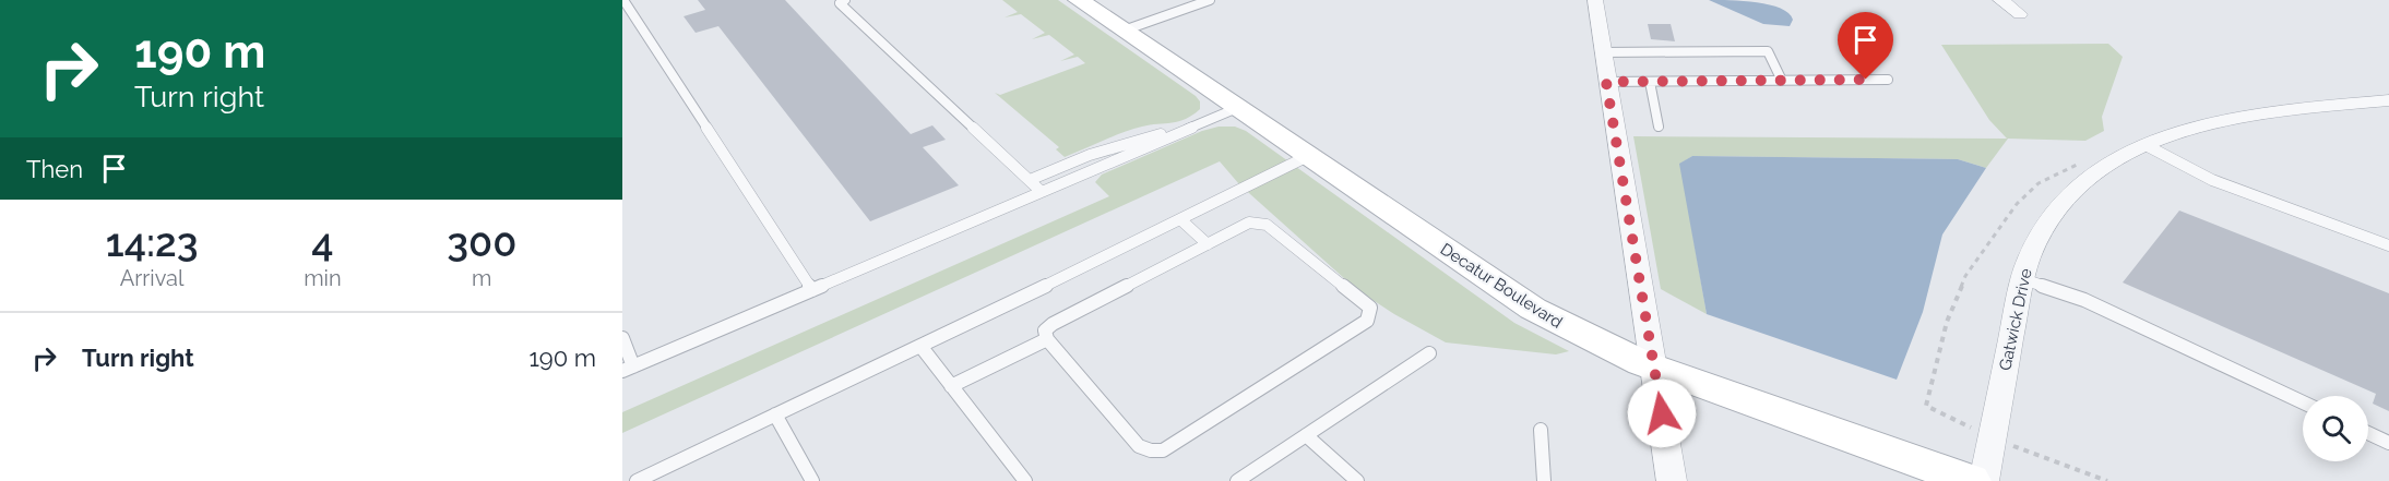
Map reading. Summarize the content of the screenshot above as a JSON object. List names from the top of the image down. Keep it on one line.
{"streets":{"street":["Decatur Boulevard","Gatwick Drive"]},"page":{"turn":["190 m","Turn right"],"then":"Then","eta":["14:23","Arrival","4","min","300","m"],"list":[{"name":"Turn right","value":"190 m"}]}}
